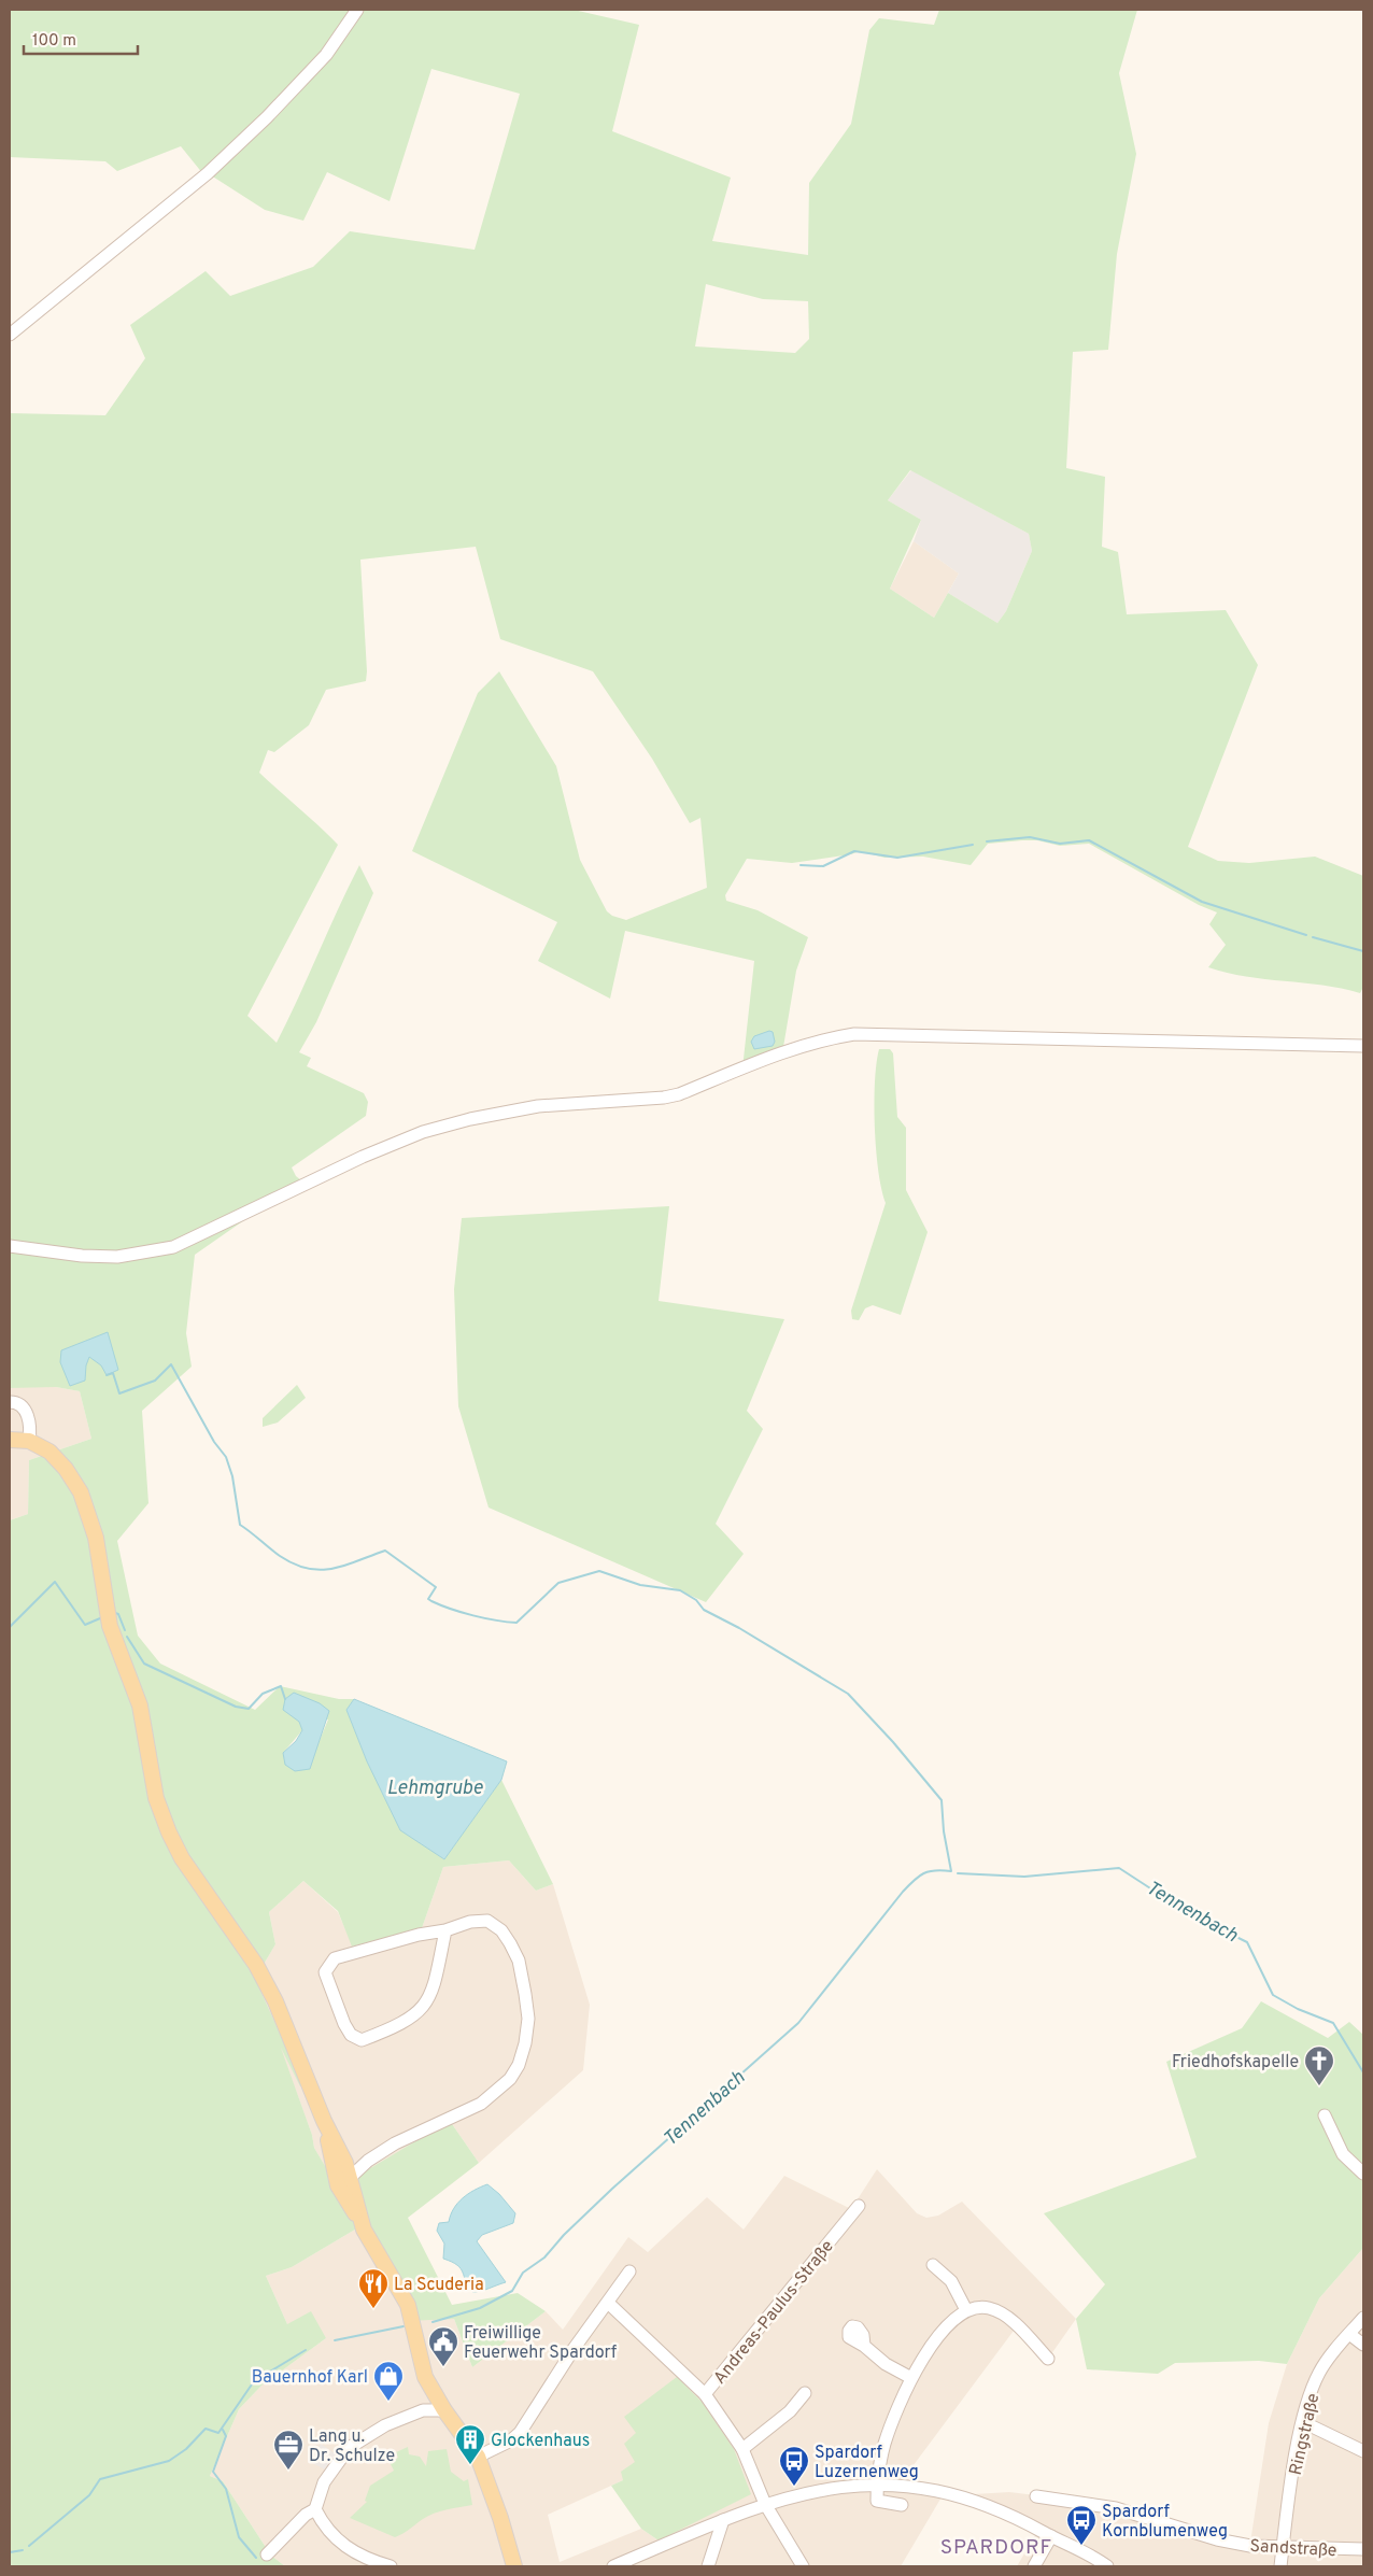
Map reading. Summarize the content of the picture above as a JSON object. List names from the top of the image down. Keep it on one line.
{"streets":{"street":["Andreas-Paulus-Straße","Ringstraße","Sandstraße"]},"crossings":[["Ringstraße","Sandstraße"]],"districts":["SPARDORF"],"water":["Lehmgrube","Tennenbach"],"places":{"church":["Friedhofskapelle"],"restaurant":["La Scuderia"],"public building":["Freiwillige Feuerwehr Spardorf"],"shop":["Bauernhof Karl"],"building":["Glockenhaus"],"office":["Lang u. Dr. Schulze"],"bus stop":["Spardorf Luzernenweg","Spardorf Kornblumenweg"]},"scale_bar":"100 m"}
